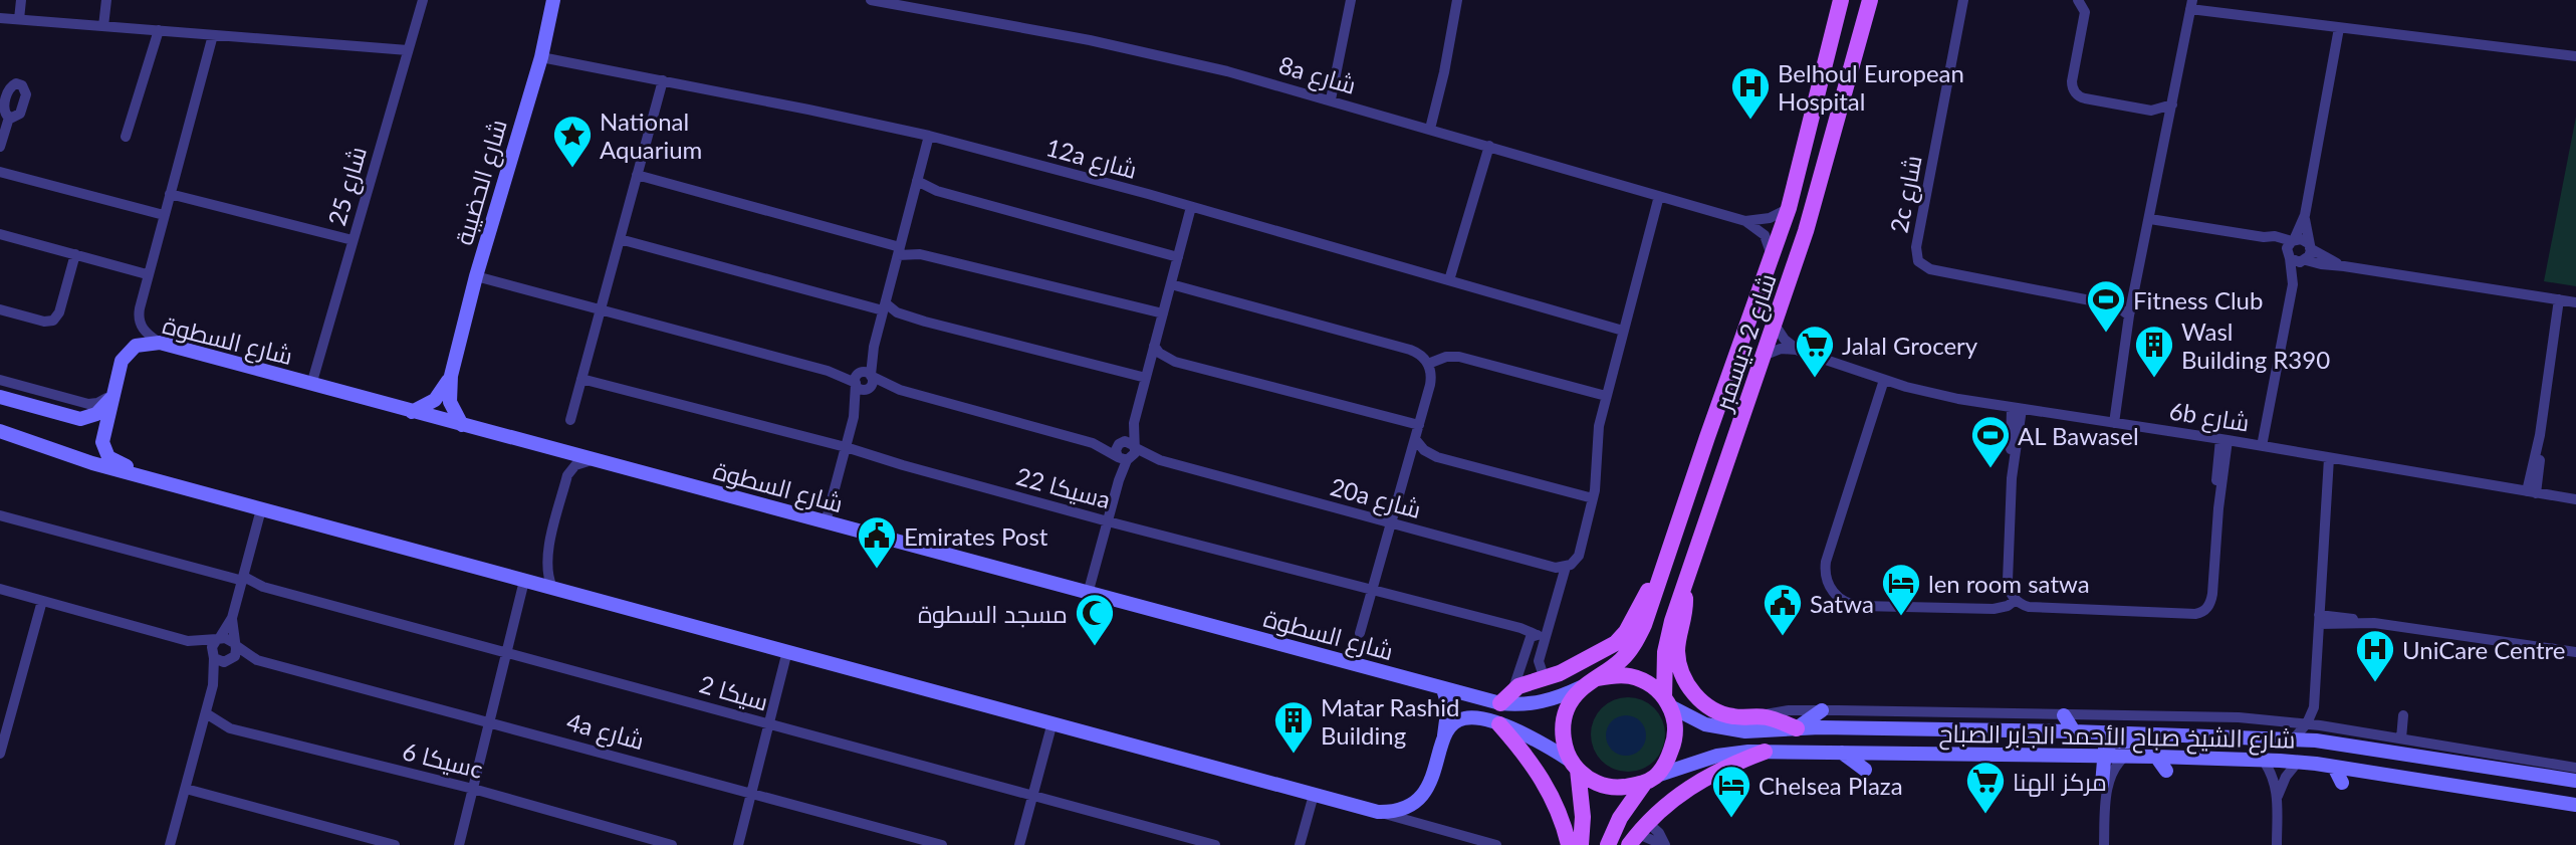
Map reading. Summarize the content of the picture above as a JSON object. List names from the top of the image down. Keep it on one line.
{"streets":{"main road":["شارع الحضيبة","شارع السطوة","شارع 2 ديسمبر","شارع الشيخ صباح الأحمد الجابر الصباح"],"street":["8a شارع","12a شارع","شارع 25","2c شارع","6b شارع","سيكا 22a","20a شارع","سيكا 2","4a شارع","سيكا 6c"]},"crossings":[["8a شارع","شارع 2 ديسمبر"],["12a شارع","شارع الحضيبة"],["شارع الحضيبة","شارع السطوة"],["شارع 25","شارع السطوة"],["شارع السطوة","شارع 2 ديسمبر"],["شارع السطوة","شارع الشيخ صباح الأحمد الجابر الصباح"],["شارع 2 ديسمبر","6b شارع"],["شارع 2 ديسمبر","شارع الشيخ صباح الأحمد الجابر الصباح"]],"places":{"hospital":["Belhoul European Hospital","UniCare Centre"],"place":["National Aquarium"],"sports":["Fitness Club","AL Bawasel"],"supermarket":["Jalal Grocery","مركز الهنا"],"building":["Wasl Building R390","Matar Rashid Building"],"public building":["Emirates Post","Satwa"],"hotel":["len room satwa","Chelsea Plaza"],"mosque":["مسجد السطوة"]}}
